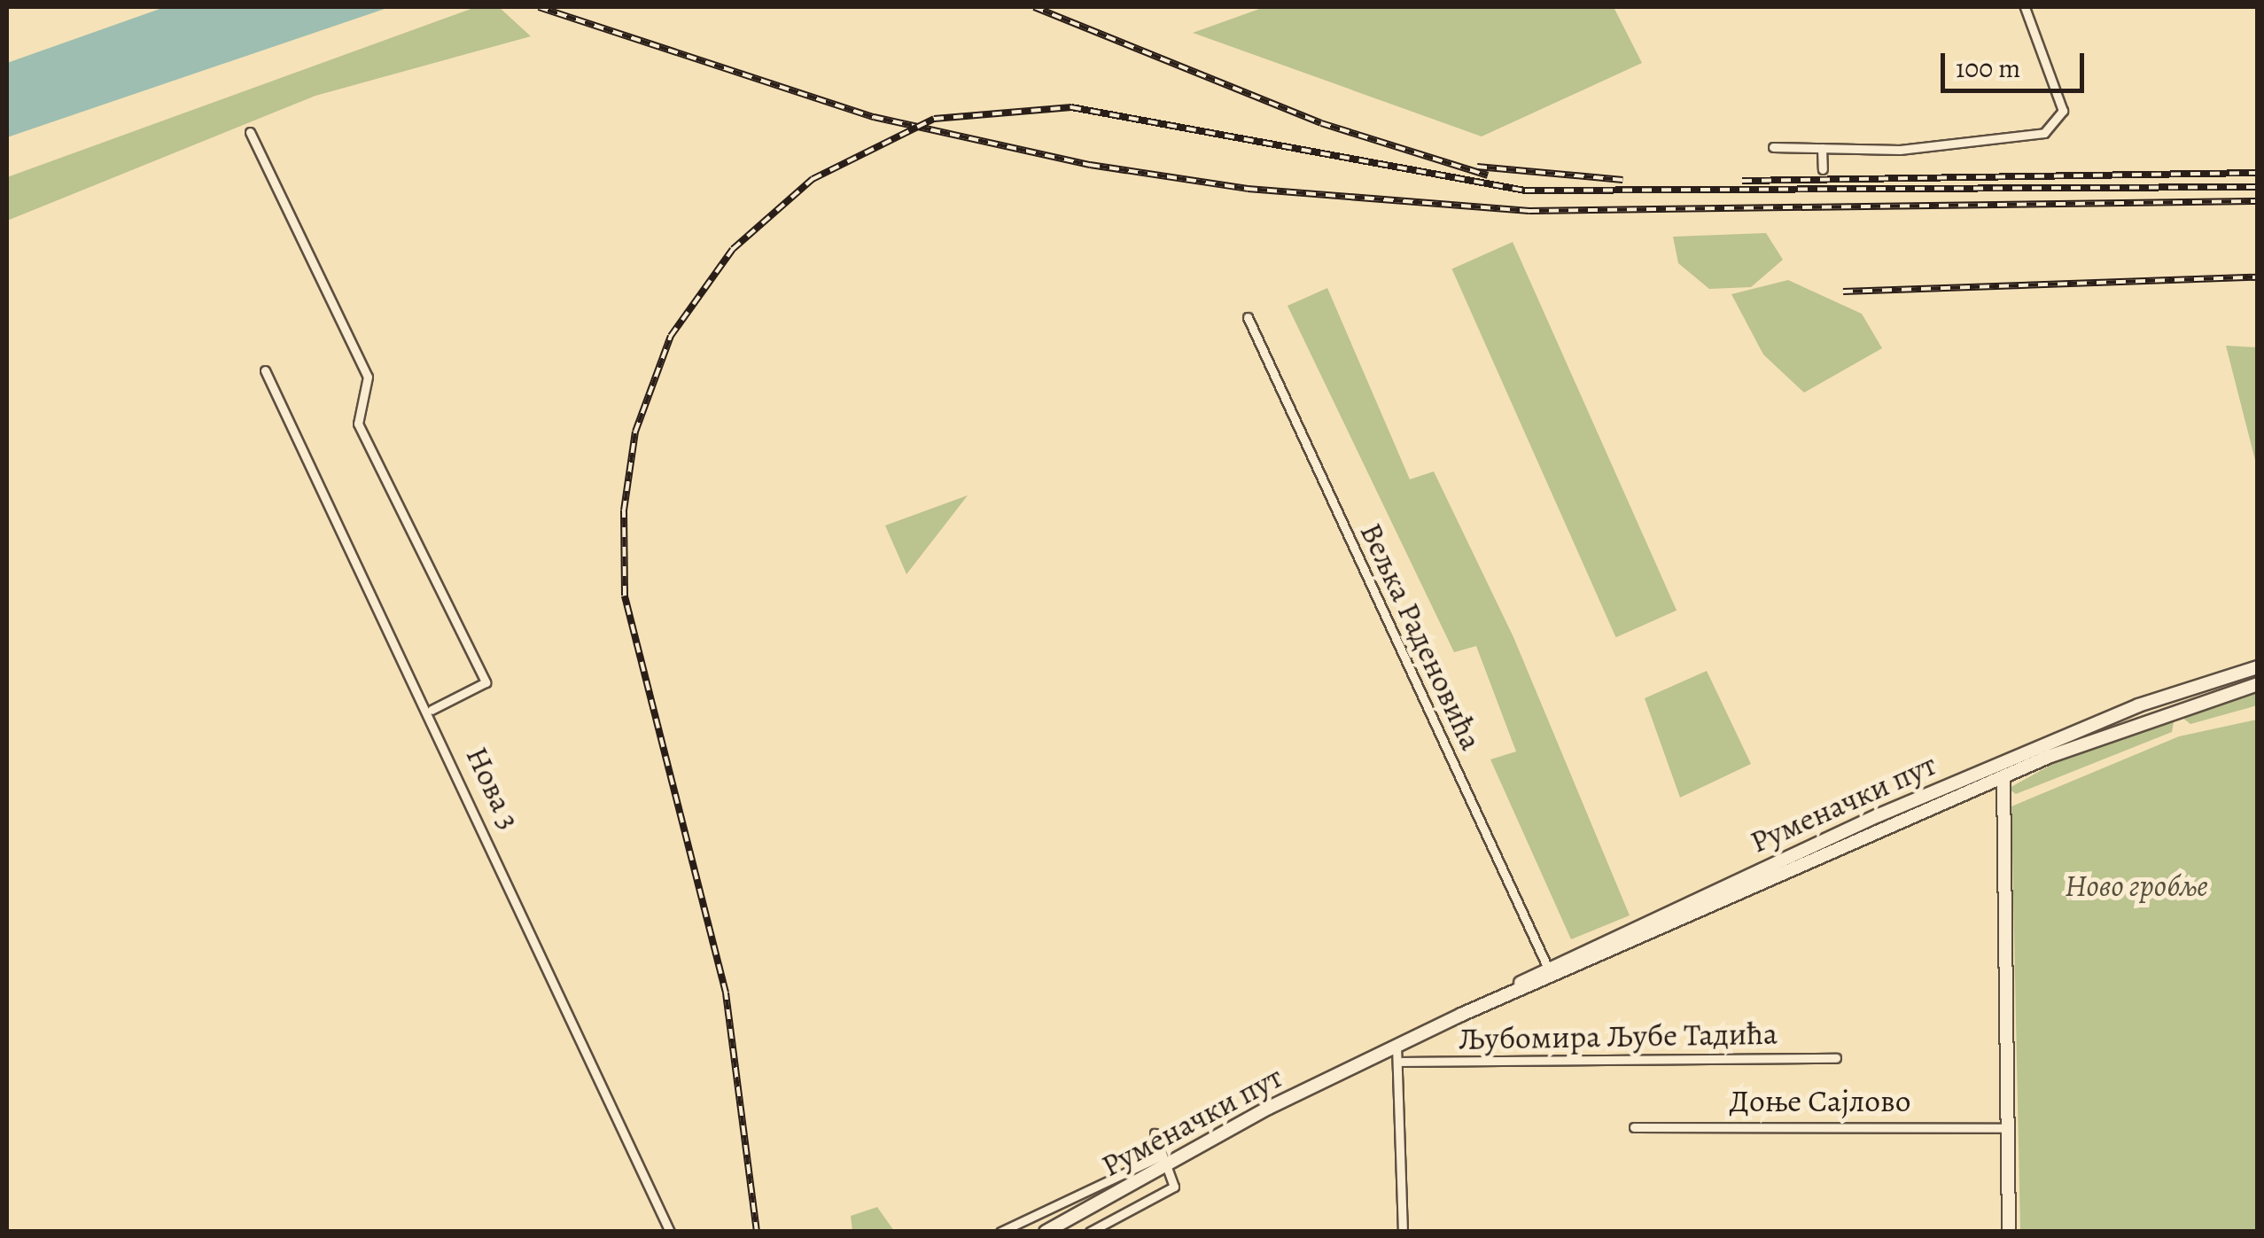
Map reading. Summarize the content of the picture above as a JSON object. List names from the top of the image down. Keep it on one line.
{"streets":{"main road":["Руменачки пут"],"street":["Вељка Раденовића","Нова 3","Љубомира Љубе Тадића","Доње Сајлово"]},"crossings":[["Вељка Раденовића","Руменачки пут"]],"parks":["Ново гробље"],"scale_bar":"100 m"}
